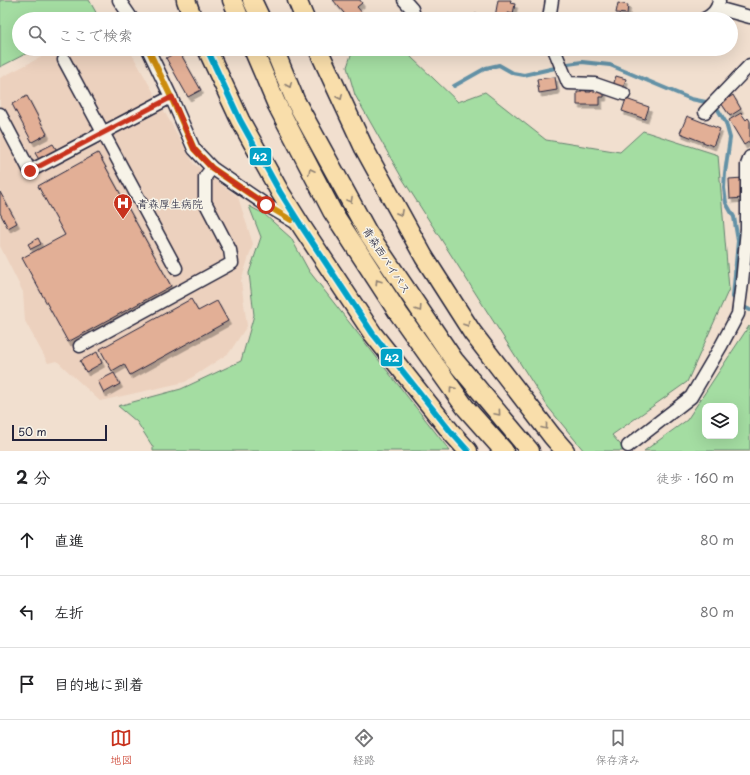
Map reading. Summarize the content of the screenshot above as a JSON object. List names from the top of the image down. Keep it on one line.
{"streets":{"highway":["青森西バイパス"]},"places":{"hospital":["青森厚生病院"]},"lines":["transit line 42"],"scale_bar":"50 m","page":{"search":"ここで検索","scale":"50 m","heading":["2 分","徒歩 · 160 m"],"list":[["直進","80 m"],["左折","80 m"],"目的地に到着"],"nav":["地図","経路","保存済み"]}}
